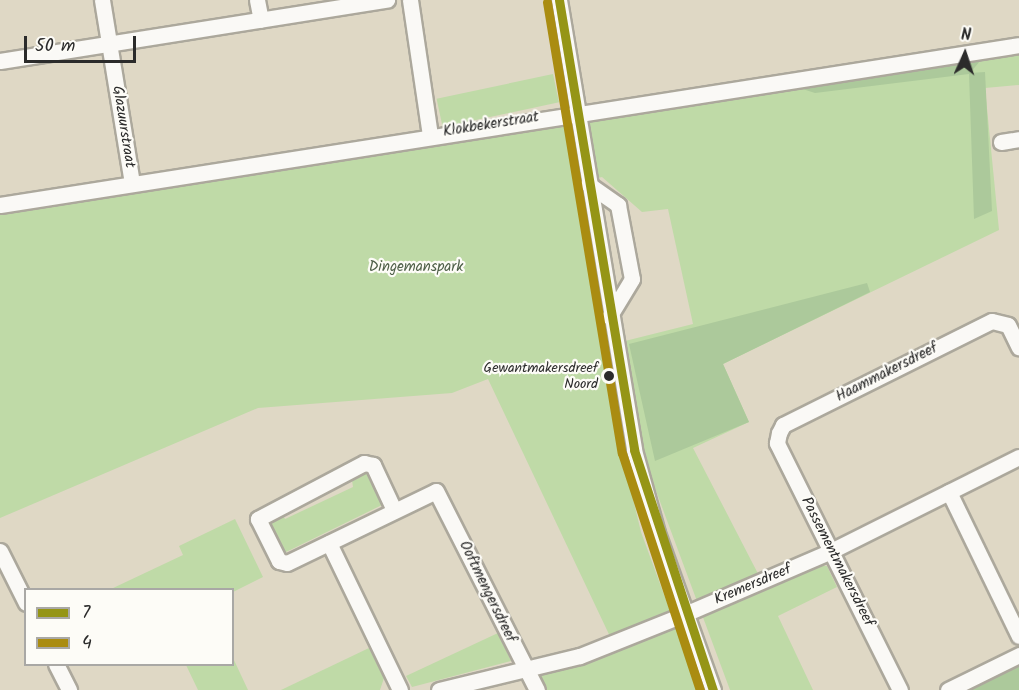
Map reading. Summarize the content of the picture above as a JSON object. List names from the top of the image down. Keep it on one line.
{"streets":{"street":["Klokbekerstraat","Glazuurstraat","Haammakersdreef","Passementmakersdreef","Kremersdreef","Ooftmengersdreef"]},"crossings":[["Klokbekerstraat","Glazuurstraat"],["Haammakersdreef","Passementmakersdreef"],["Passementmakersdreef","Kremersdreef"],["Kremersdreef","Ooftmengersdreef"]],"parks":["Dingemanspark"],"places":["Gewantmakersdreef Noord"],"lines":["transit line 7","transit line 4"],"legend":["7","4"],"scale_bar":"50 m","north":"top"}
